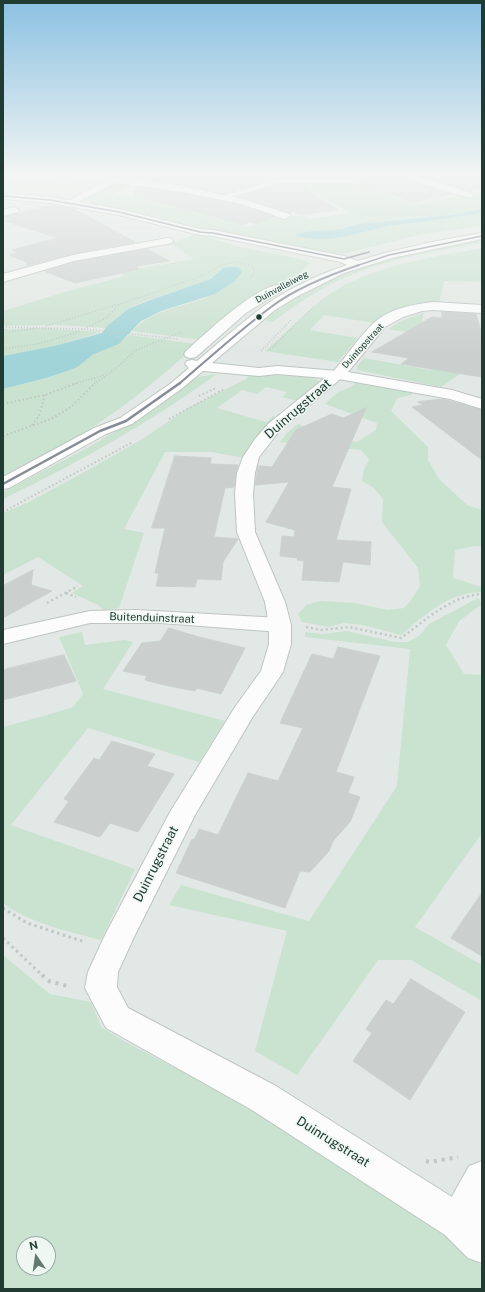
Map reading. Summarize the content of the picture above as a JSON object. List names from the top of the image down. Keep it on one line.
{"streets":{"street":["Duinvalleiweg","Duintopstraat","Duinrugstraat","Buitenduinstraat"]},"crossings":[["Duintopstraat","Duinrugstraat"],["Duinrugstraat","Buitenduinstraat"]],"north":"top"}
